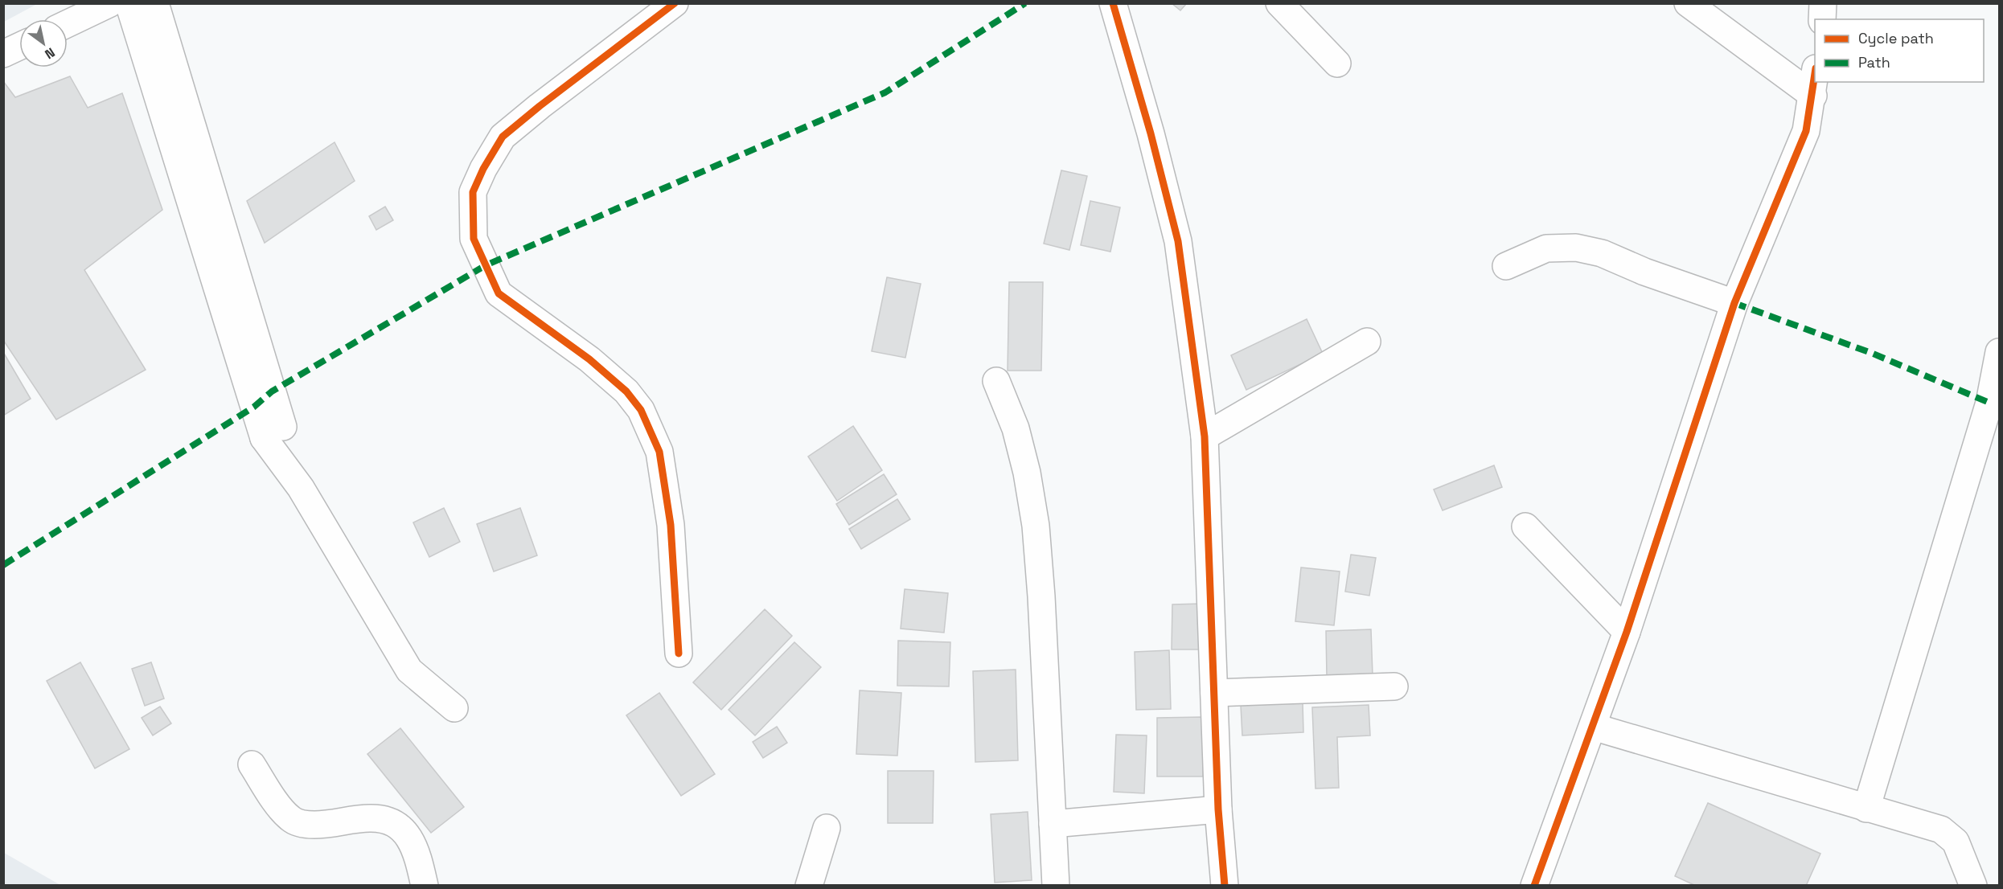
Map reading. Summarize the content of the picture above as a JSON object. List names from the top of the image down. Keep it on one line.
{"legend":["Cycle path","Path"],"north":"bottom right"}
